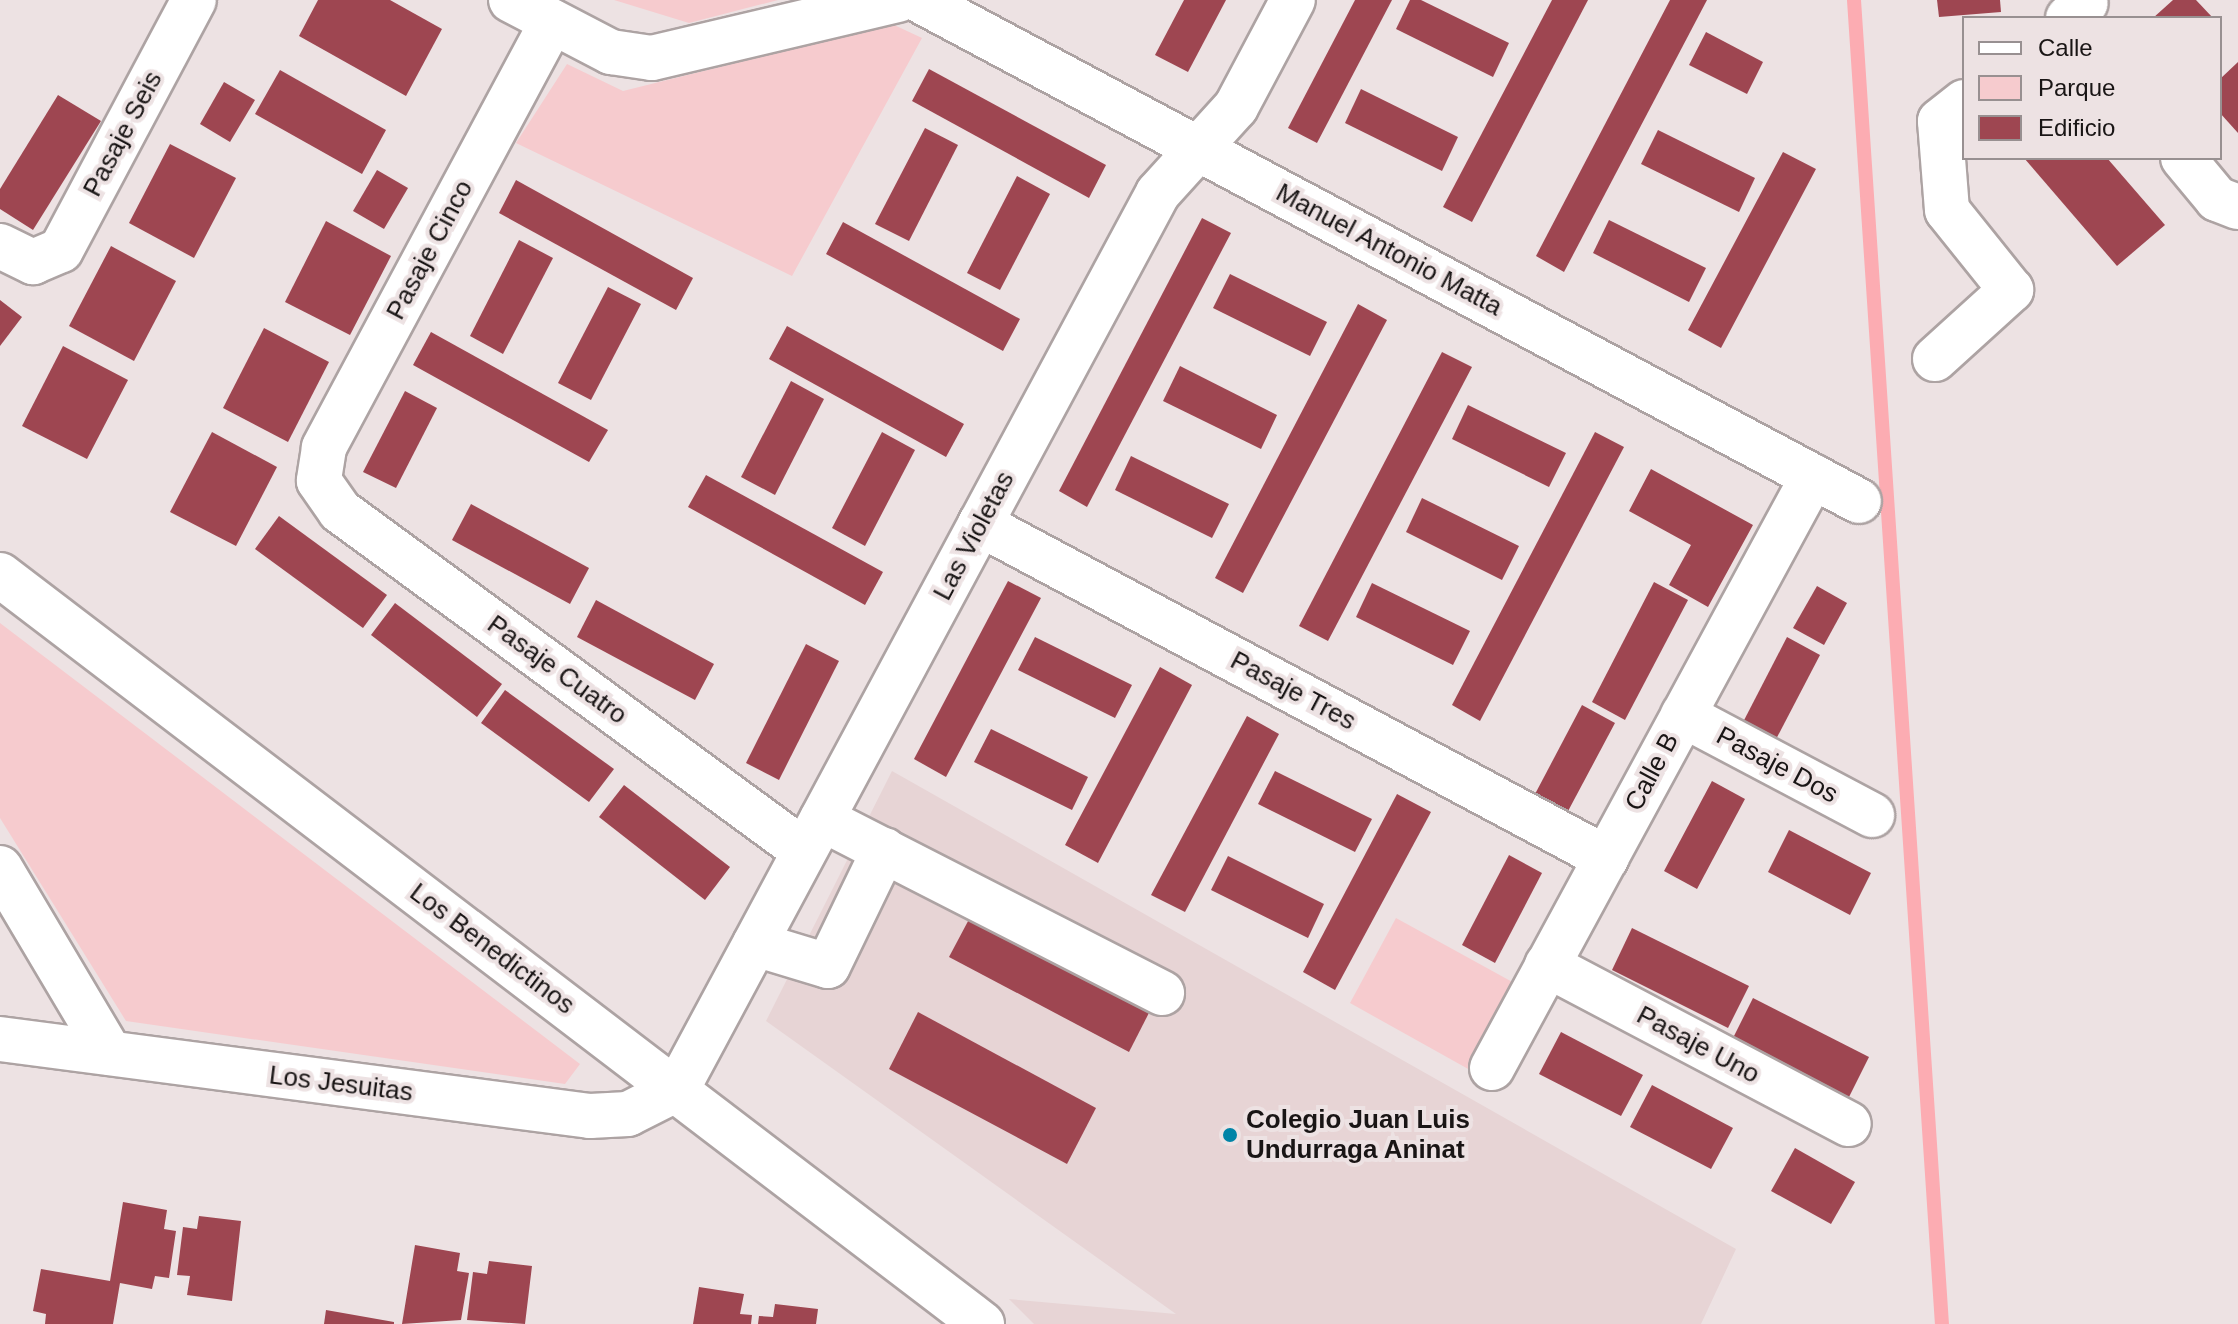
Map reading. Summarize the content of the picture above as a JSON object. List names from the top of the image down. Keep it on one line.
{"streets":{"street":["Pasaje Seis","Pasaje Cinco","Manuel Antonio Matta","Las Violetas","Pasaje Cuatro","Pasaje Tres","Pasaje Dos","Calle B","Los Benedictinos","Pasaje Uno","Los Jesuitas"]},"crossings":[["Pasaje Cinco","Pasaje Cuatro"],["Manuel Antonio Matta","Las Violetas"],["Manuel Antonio Matta","Calle B"],["Las Violetas","Pasaje Cuatro"],["Las Violetas","Pasaje Tres"],["Las Violetas","Los Benedictinos"],["Las Violetas","Los Jesuitas"],["Pasaje Tres","Calle B"],["Pasaje Dos","Calle B"],["Calle B","Pasaje Uno"],["Los Benedictinos","Los Jesuitas"]],"places":["Colegio Juan Luis Undurraga Aninat"],"legend":["Calle","Parque","Edificio"]}
